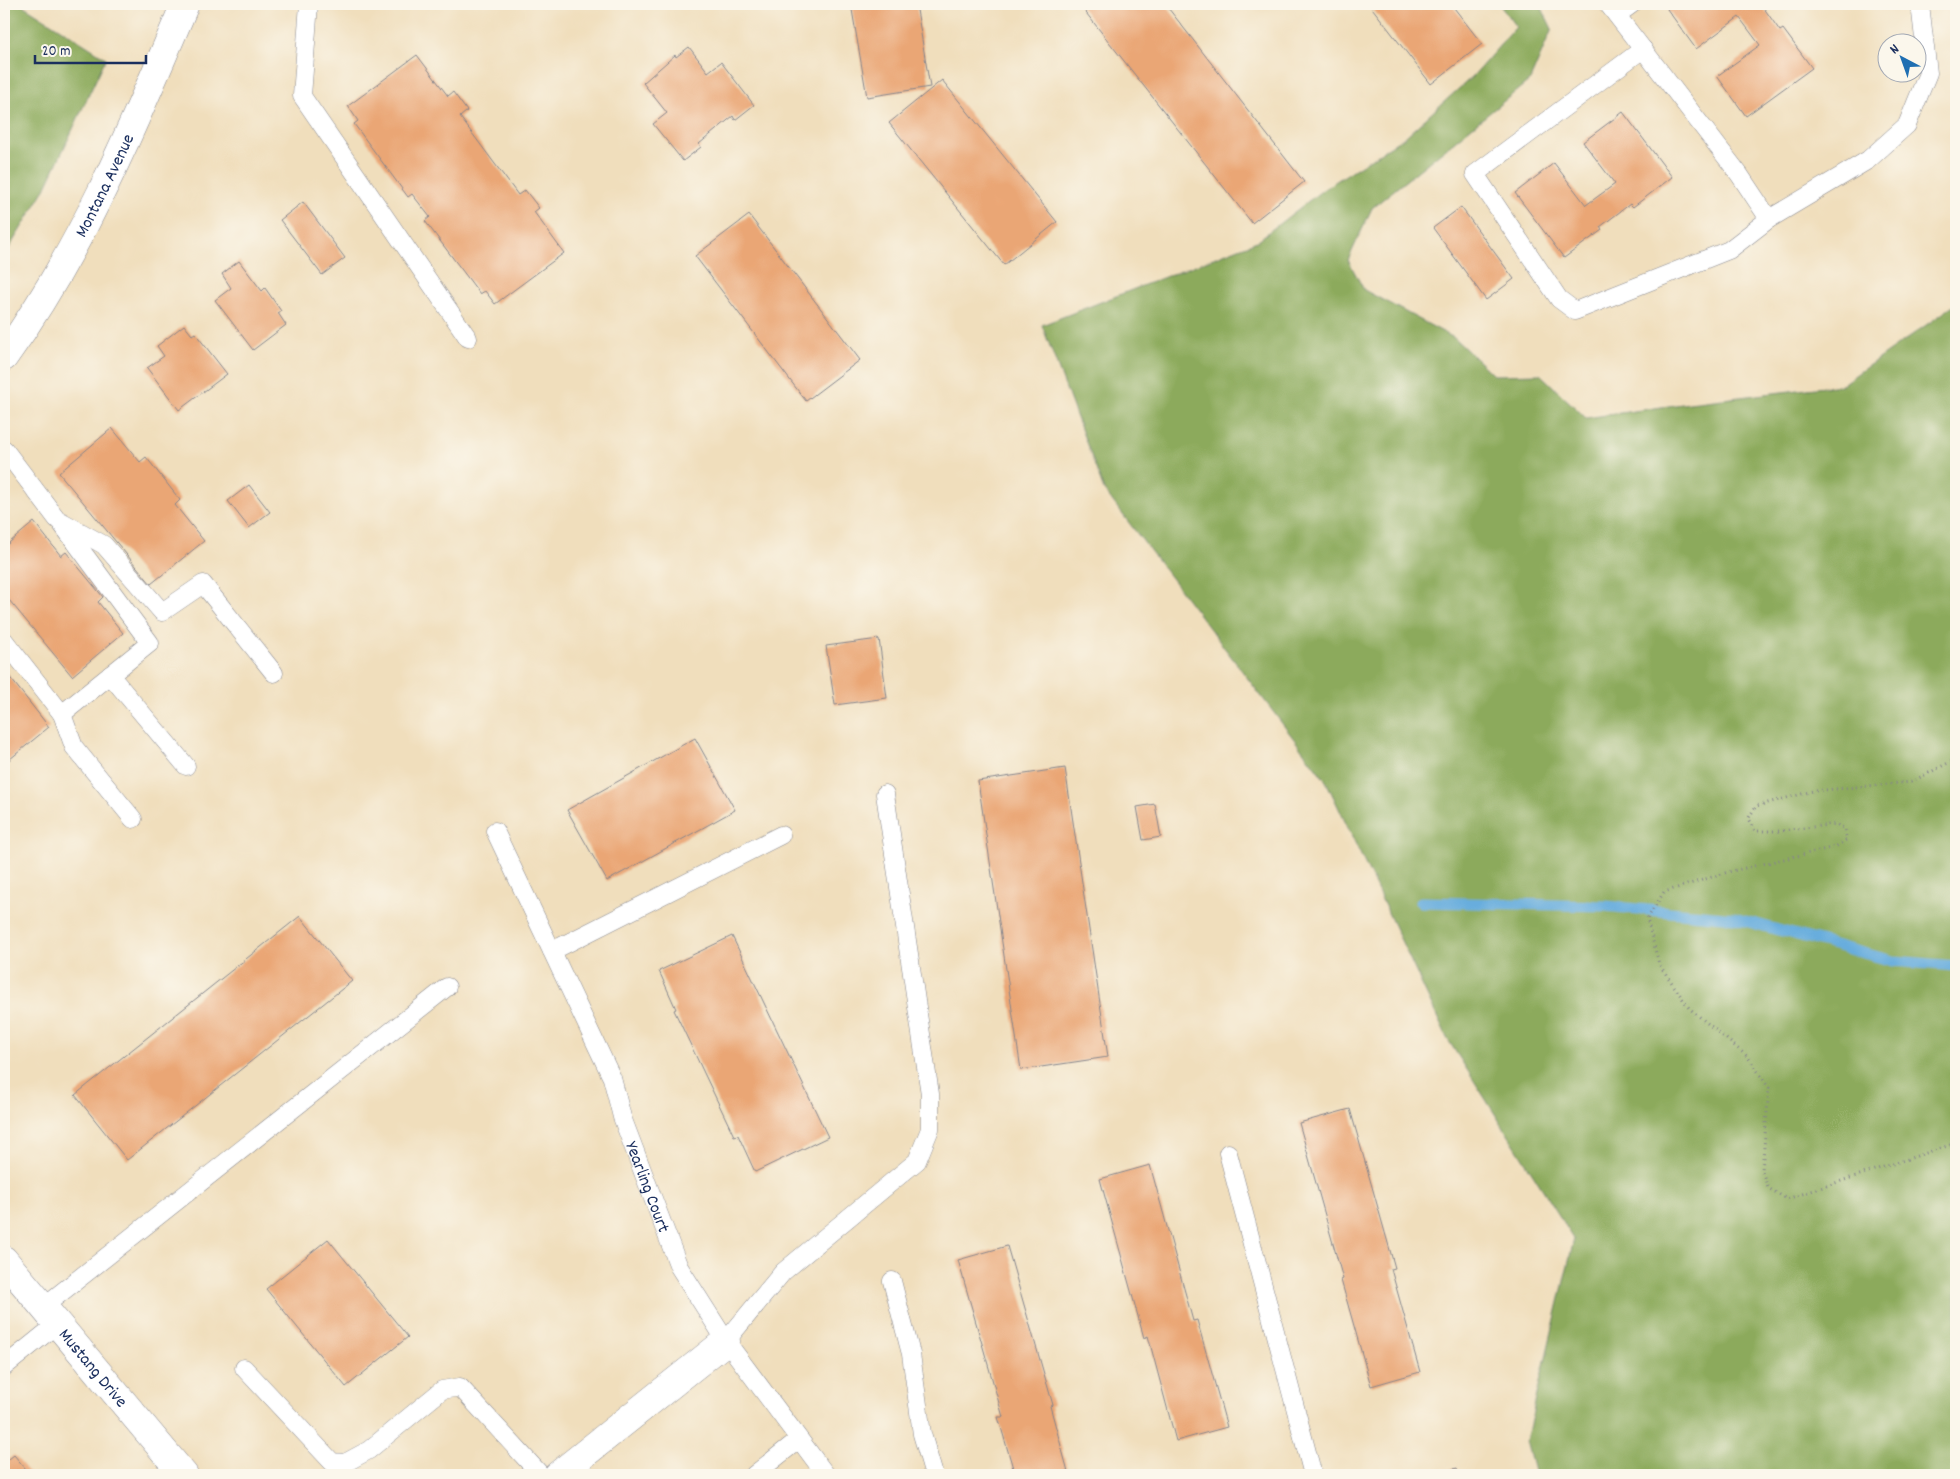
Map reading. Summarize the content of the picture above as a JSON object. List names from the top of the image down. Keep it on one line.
{"streets":{"street":["Montana Avenue","Mustang Drive"],"lane":["Yearling Court"]},"scale_bar":"20 m","north":"top left"}
